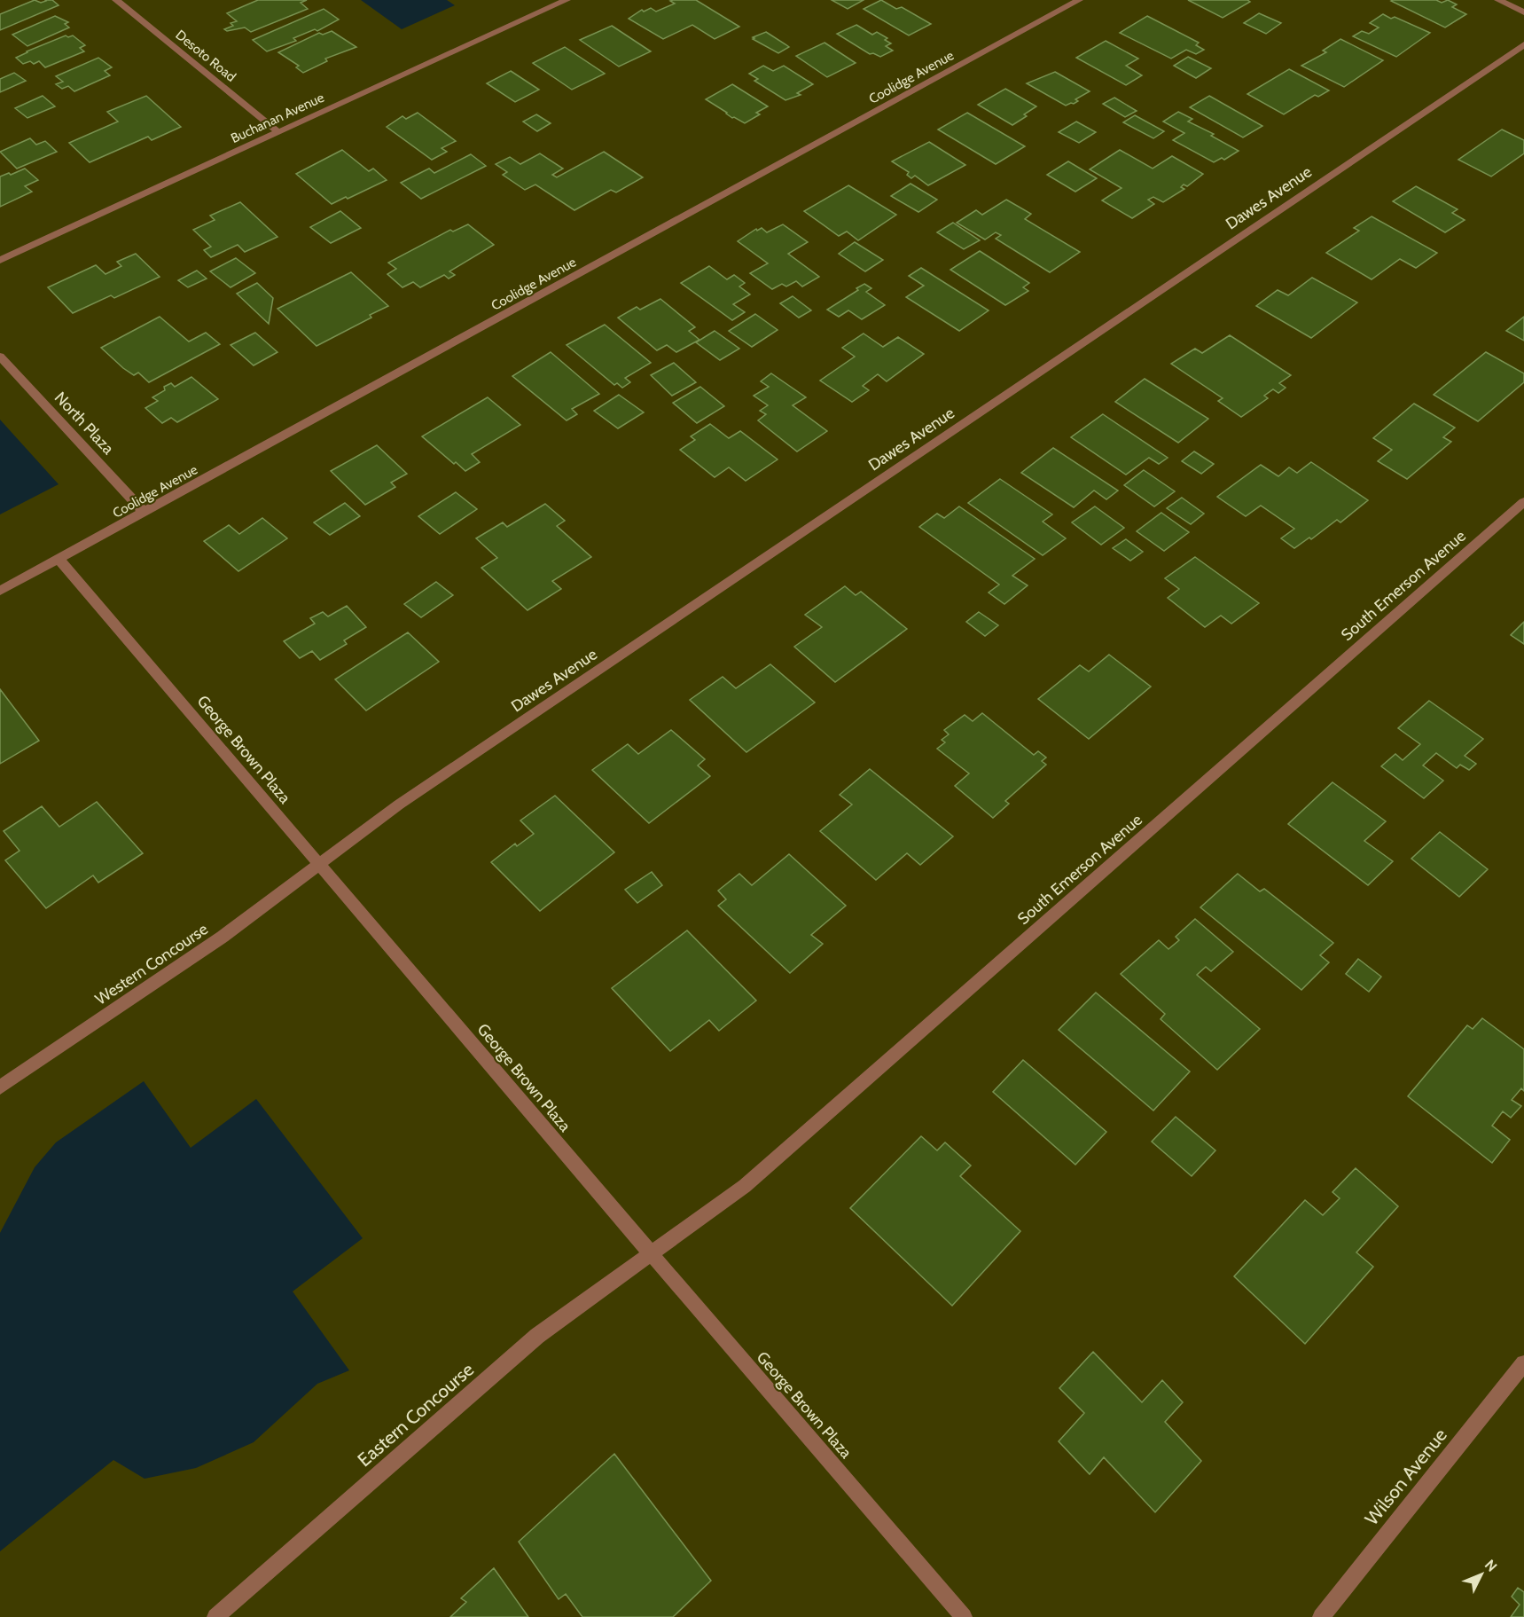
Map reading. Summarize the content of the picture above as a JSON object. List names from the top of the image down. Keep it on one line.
{"streets":{"street":["Desoto Road","Coolidge Avenue","Buchanan Avenue","Dawes Avenue","North Plaza","South Emerson Avenue","George Brown Plaza","Western Concourse","Eastern Concourse","Wilson Avenue"]},"crossings":[["Desoto Road","Buchanan Avenue"],["Coolidge Avenue","North Plaza"],["Coolidge Avenue","George Brown Plaza"],["Dawes Avenue","George Brown Plaza"],["Dawes Avenue","Western Concourse"],["South Emerson Avenue","George Brown Plaza"],["South Emerson Avenue","Eastern Concourse"],["George Brown Plaza","Western Concourse"],["George Brown Plaza","Eastern Concourse"]],"north":"top right"}
